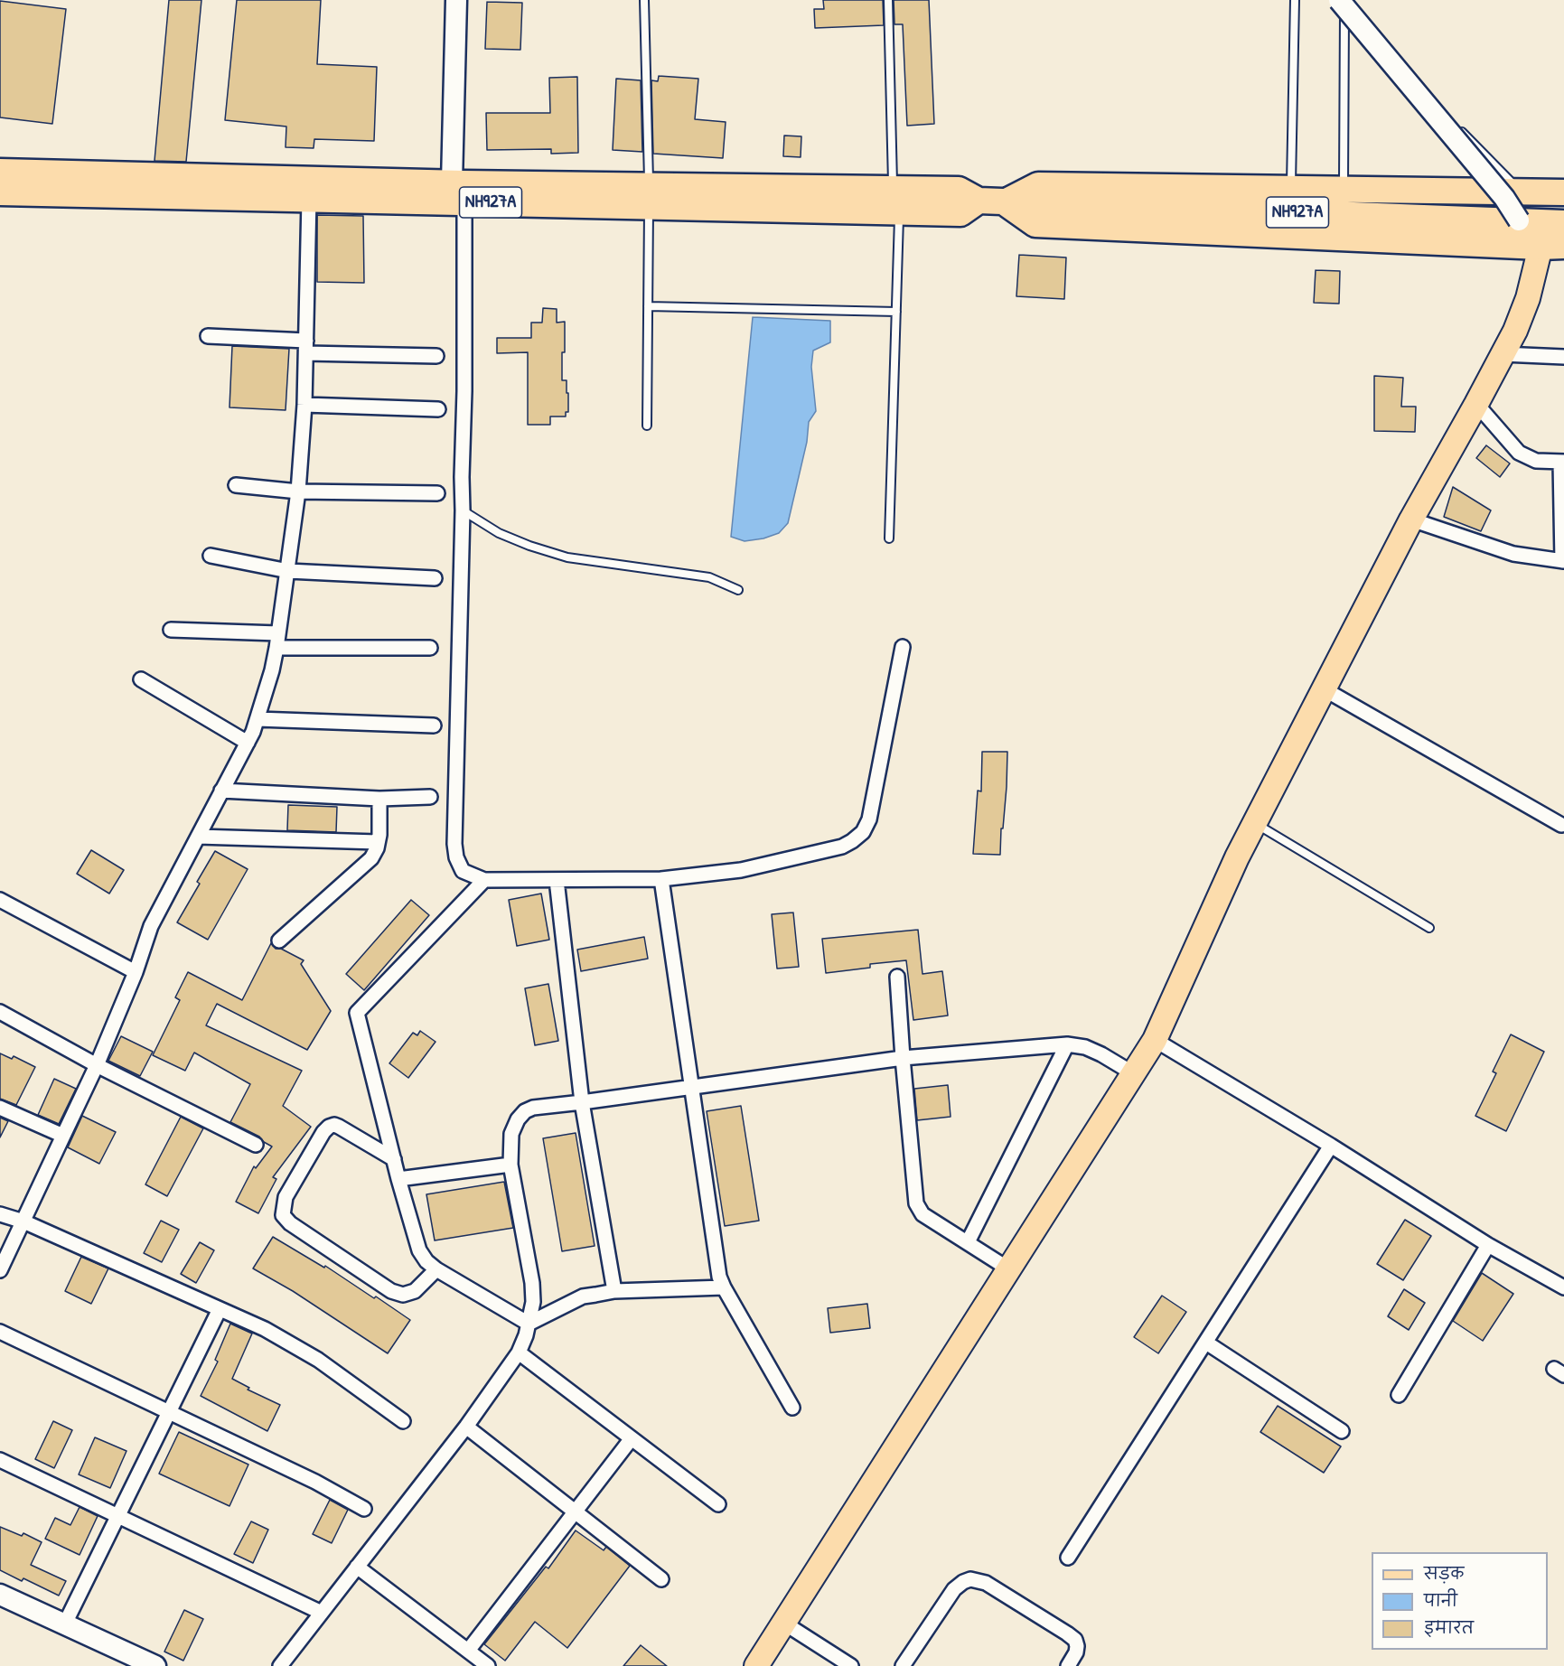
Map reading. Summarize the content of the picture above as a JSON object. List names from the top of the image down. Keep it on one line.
{"streets":{"highway":["NH927A"]},"legend":["सड़क","पानी","इमारत"]}
